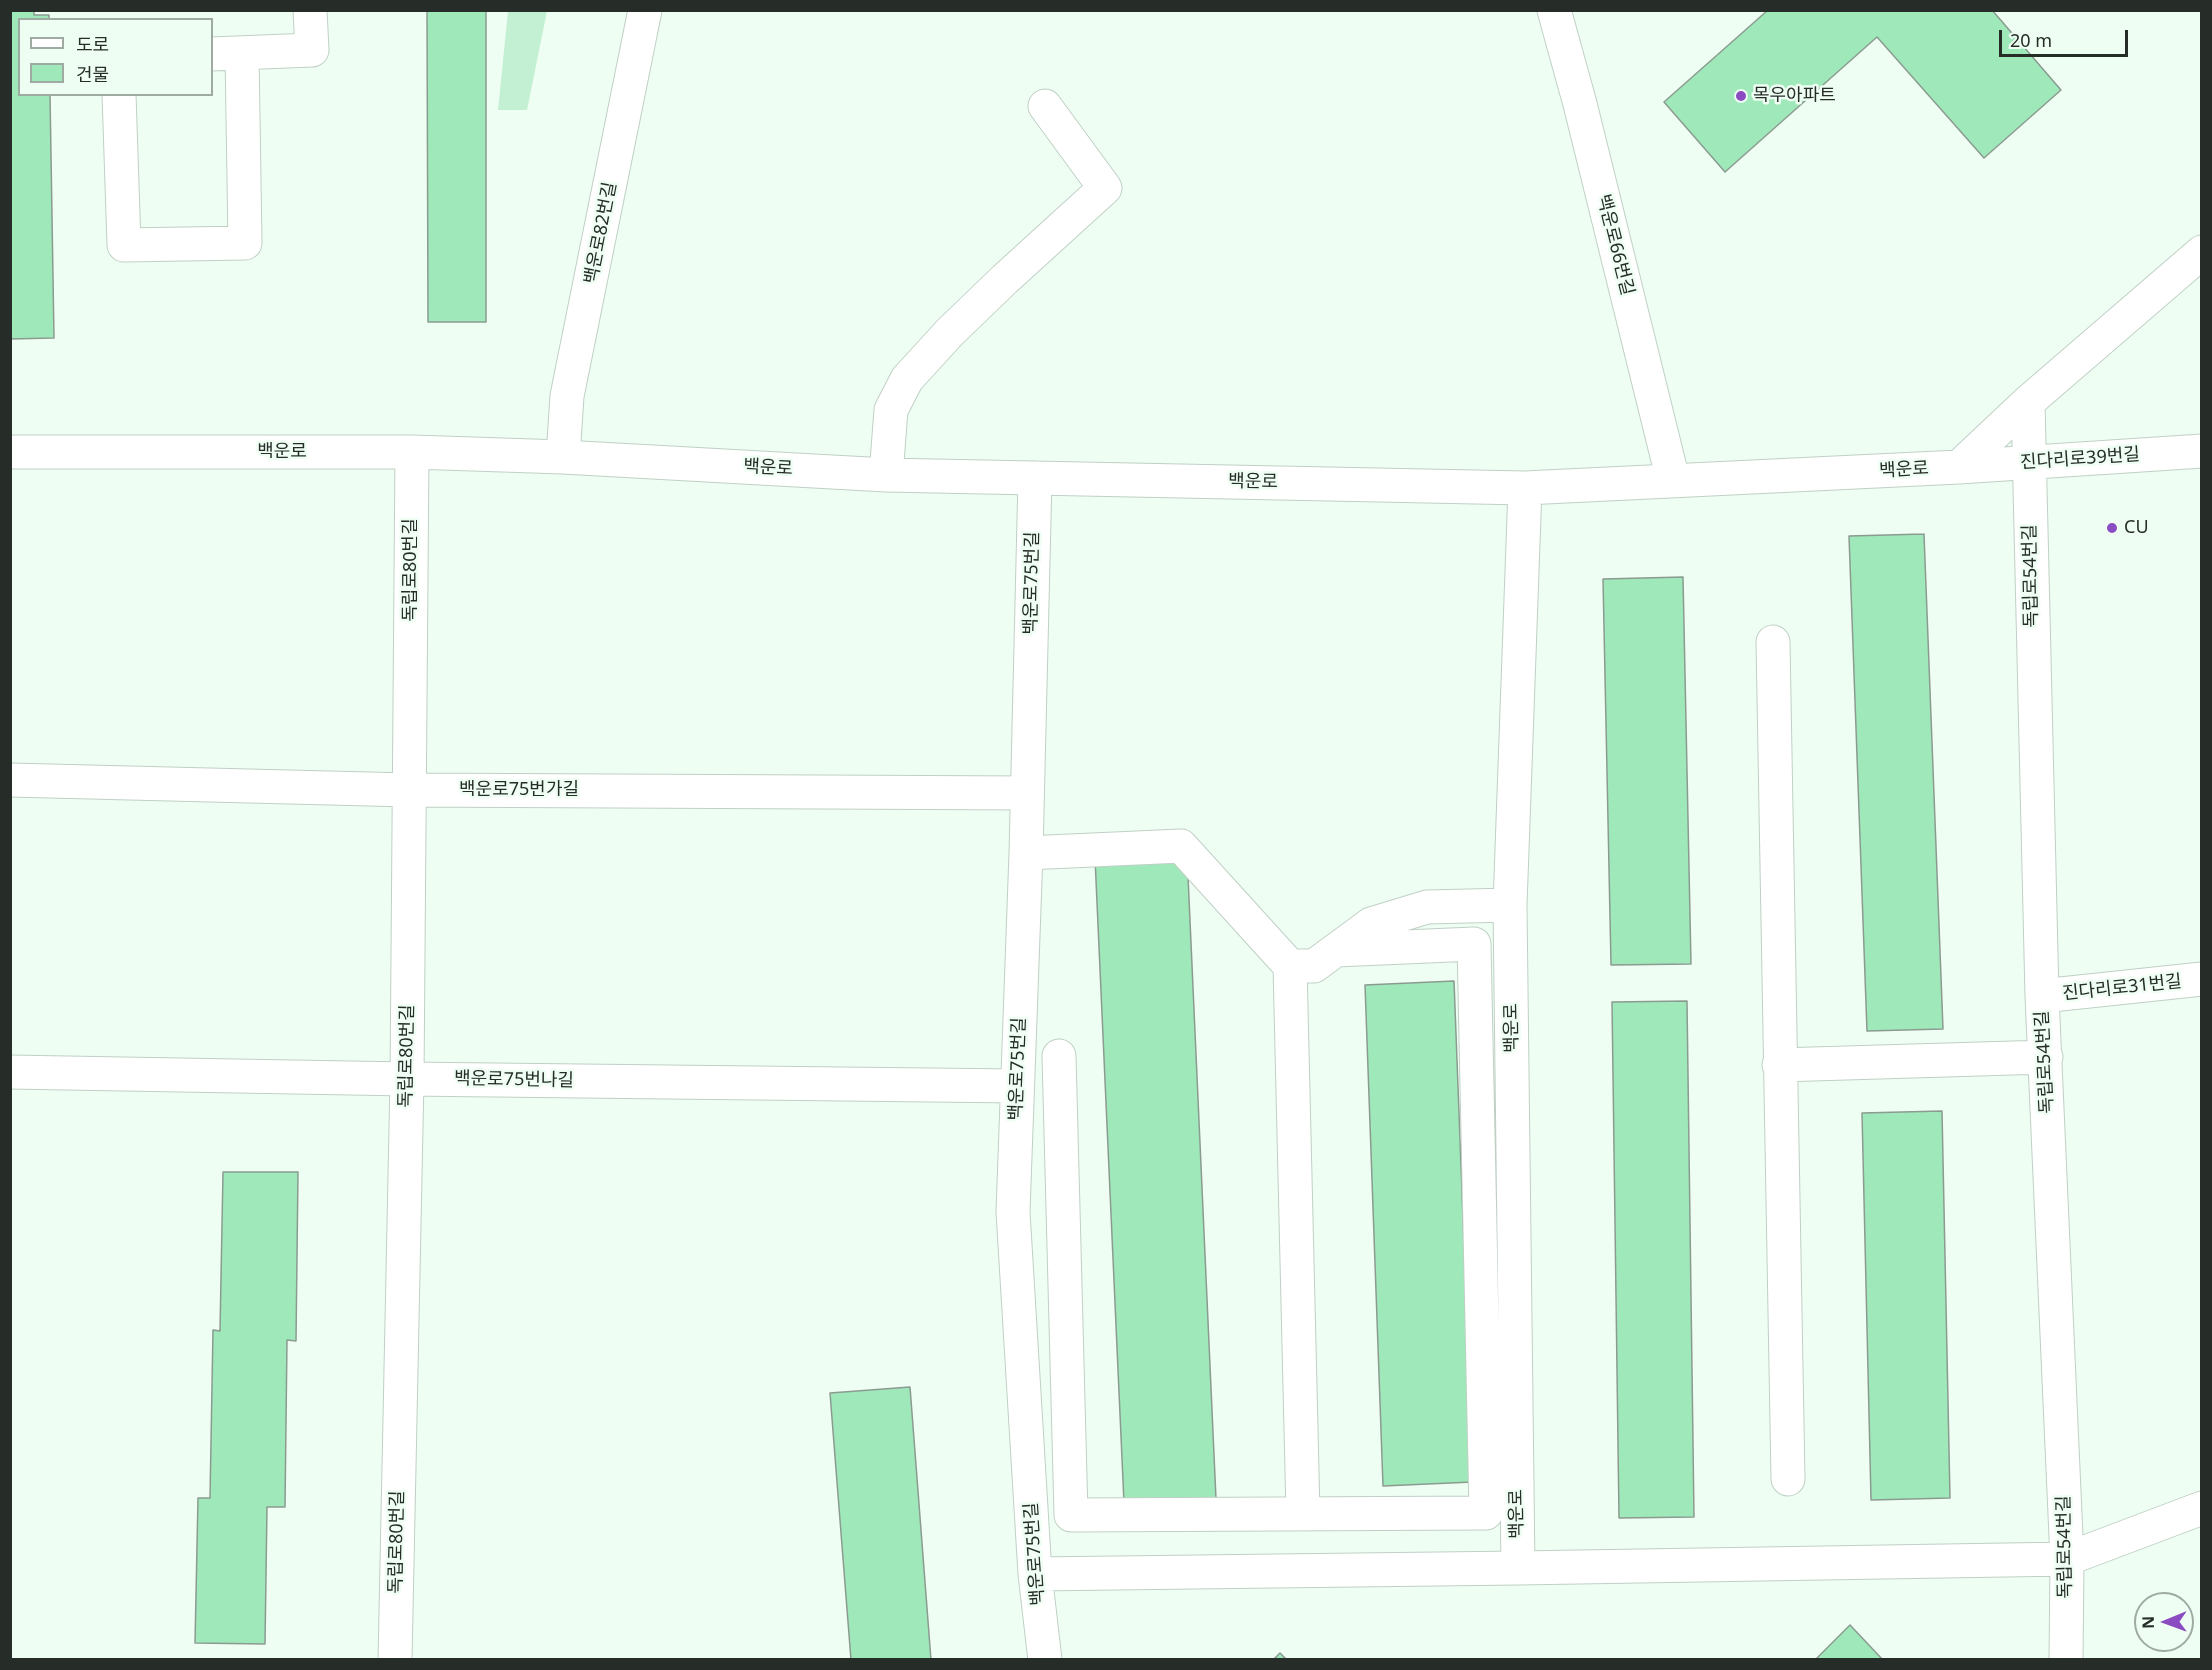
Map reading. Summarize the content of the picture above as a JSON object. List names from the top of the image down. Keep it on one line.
{"streets":{"street":["백운로82번길","백운로66번길","백운로","진다리로39번길","독립로80번길","독립로54번길","백운로75번길","백운로75번가길","진다리로31번길","백운로75번나길"]},"crossings":[["백운로82번길","백운로"],["백운로66번길","백운로"],["백운로","진다리로39번길"],["백운로","독립로80번길"],["백운로","백운로75번길"],["진다리로39번길","독립로54번길"],["독립로80번길","백운로75번가길"],["독립로80번길","백운로75번나길"],["독립로54번길","진다리로31번길"],["백운로75번길","백운로75번가길"],["백운로75번길","백운로75번나길"]],"places":["목우아파트","CU"],"legend":["도로","건물"],"scale_bar":"20 m","north":"left"}
